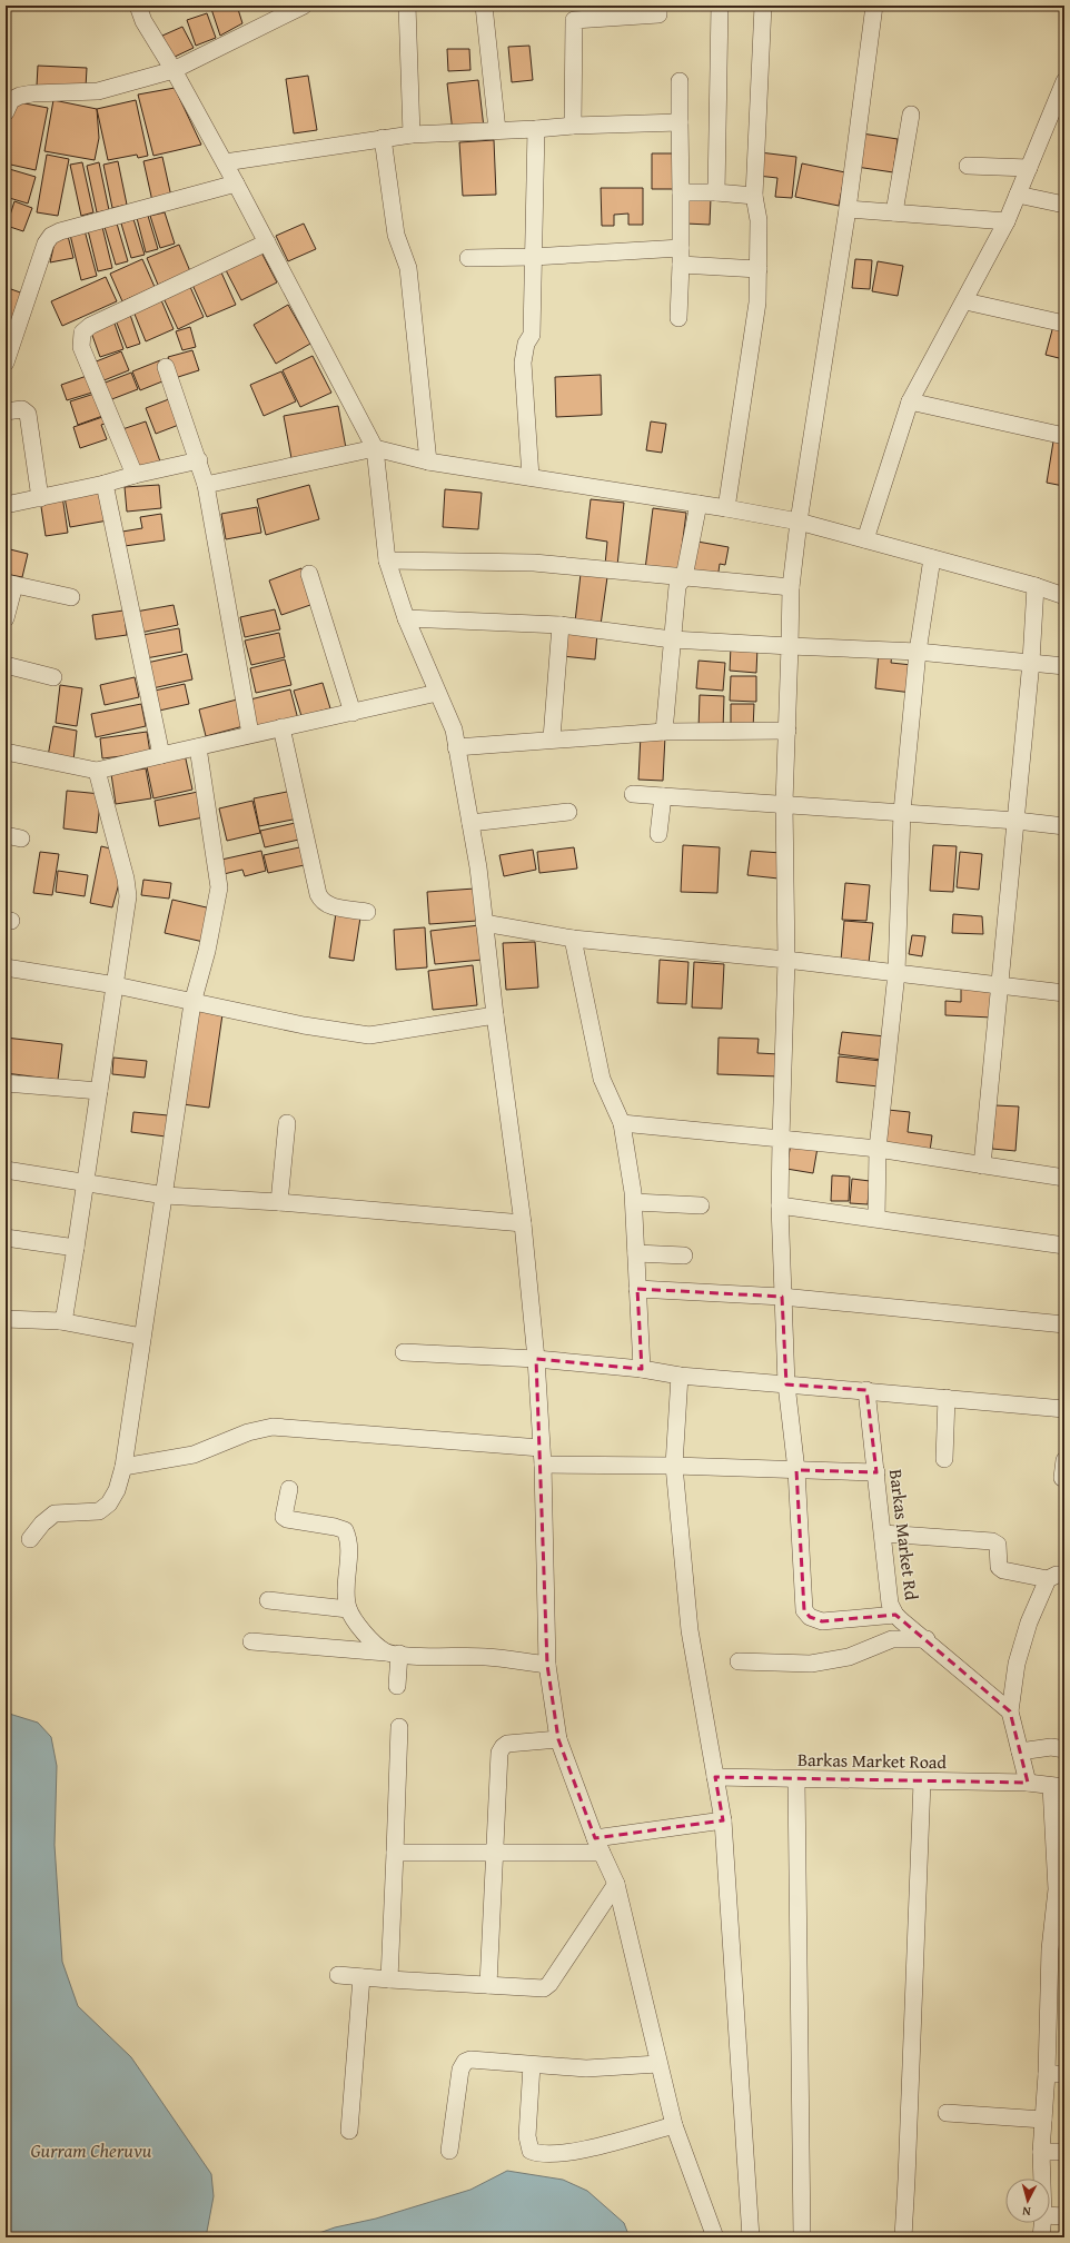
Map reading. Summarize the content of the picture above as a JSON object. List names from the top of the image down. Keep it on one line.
{"streets":{"street":["Barkas Market Rd","Barkas Market Road"]},"water":["Gurram Cheruvu"],"north":"bottom"}
